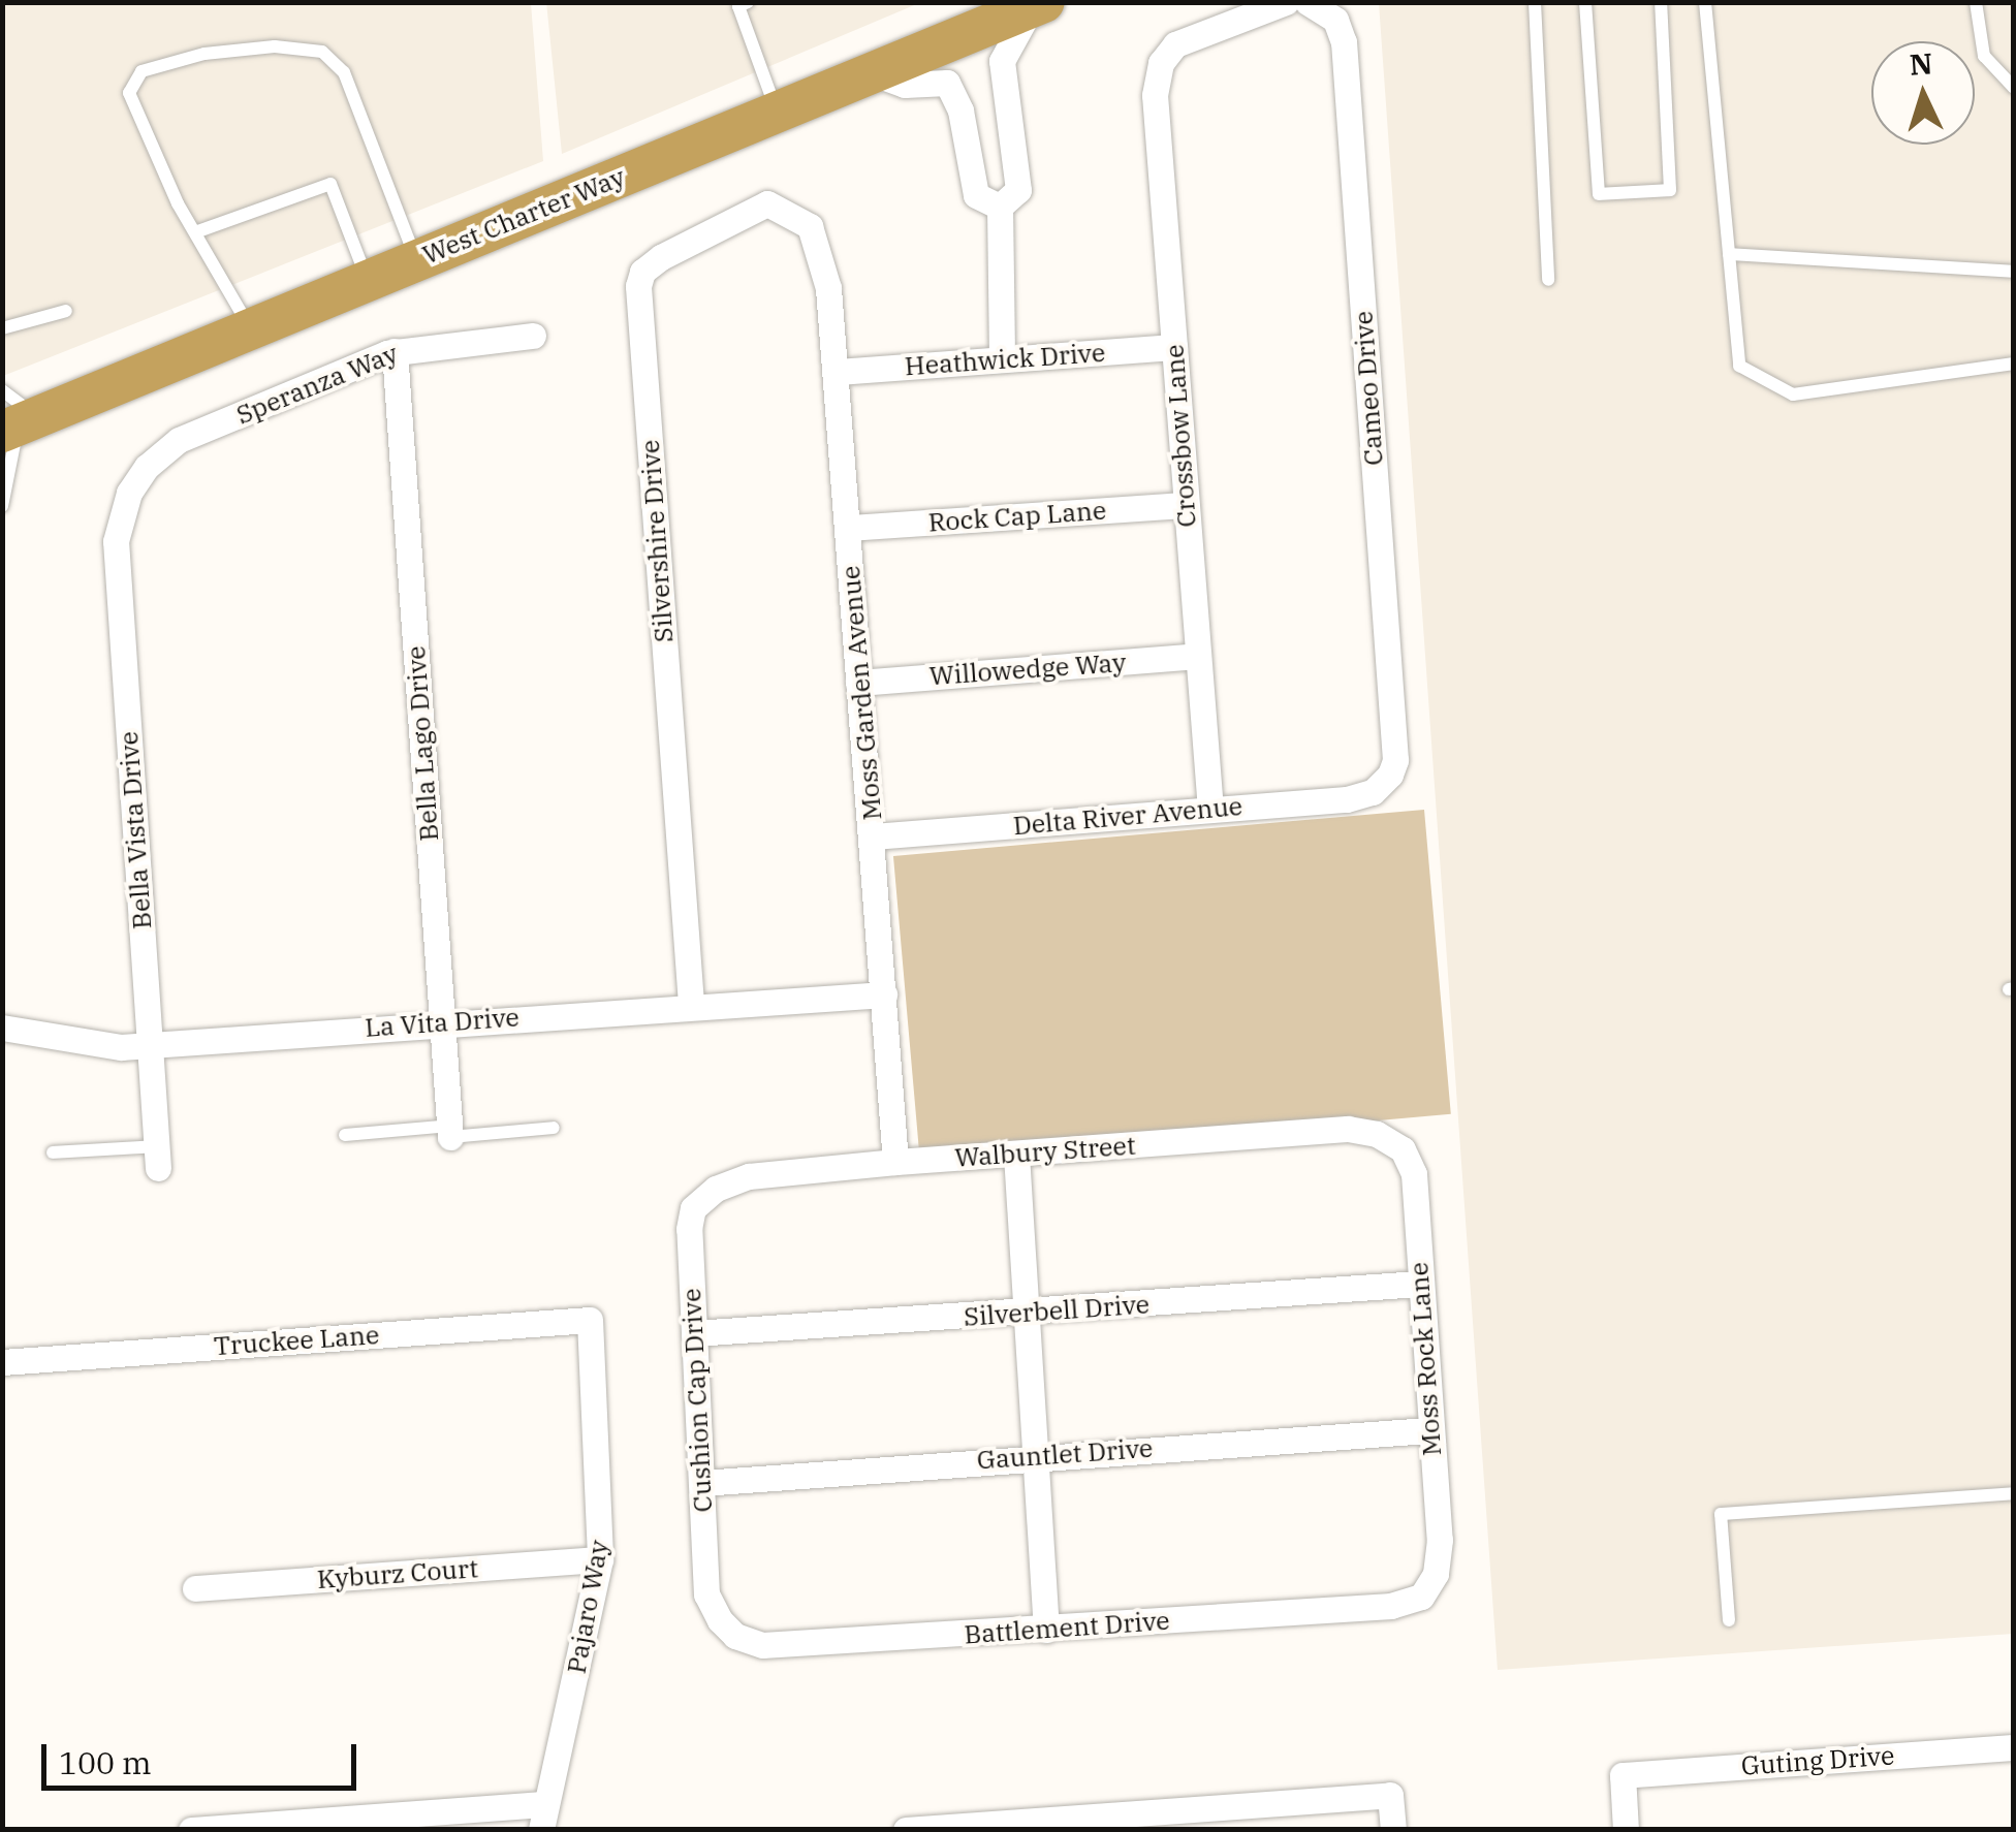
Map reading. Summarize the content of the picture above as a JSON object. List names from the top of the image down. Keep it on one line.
{"streets":{"highway":["West Charter Way"],"street":["Heathwick Drive","Speranza Way","Cameo Drive","Crossbow Lane","Rock Cap Lane","Silvershire Drive","Willowedge Way","Moss Garden Avenue","Bella Lago Drive","Delta River Avenue","Bella Vista Drive","La Vita Drive","Walbury Street","Silverbell Drive","Truckee Lane","Moss Rock Lane","Cushion Cap Drive","Gauntlet Drive","Kyburz Court","Pajaro Way","Battlement Drive","Guting Drive"]},"crossings":[["Heathwick Drive","Crossbow Lane"],["Heathwick Drive","Moss Garden Avenue"],["Speranza Way","Bella Lago Drive"],["Speranza Way","Bella Vista Drive"],["Cameo Drive","Delta River Avenue"],["Crossbow Lane","Rock Cap Lane"],["Crossbow Lane","Willowedge Way"],["Crossbow Lane","Delta River Avenue"],["Rock Cap Lane","Moss Garden Avenue"],["Silvershire Drive","Moss Garden Avenue"],["Silvershire Drive","La Vita Drive"],["Willowedge Way","Moss Garden Avenue"],["Moss Garden Avenue","Delta River Avenue"],["Moss Garden Avenue","La Vita Drive"],["Moss Garden Avenue","Walbury Street"],["Bella Lago Drive","La Vita Drive"],["Bella Vista Drive","La Vita Drive"],["Walbury Street","Moss Rock Lane"],["Walbury Street","Cushion Cap Drive"],["Silverbell Drive","Moss Rock Lane"],["Silverbell Drive","Cushion Cap Drive"],["Truckee Lane","Pajaro Way"],["Moss Rock Lane","Gauntlet Drive"],["Moss Rock Lane","Battlement Drive"],["Cushion Cap Drive","Gauntlet Drive"],["Cushion Cap Drive","Battlement Drive"],["Kyburz Court","Pajaro Way"]],"scale_bar":"100 m","north":"top"}
